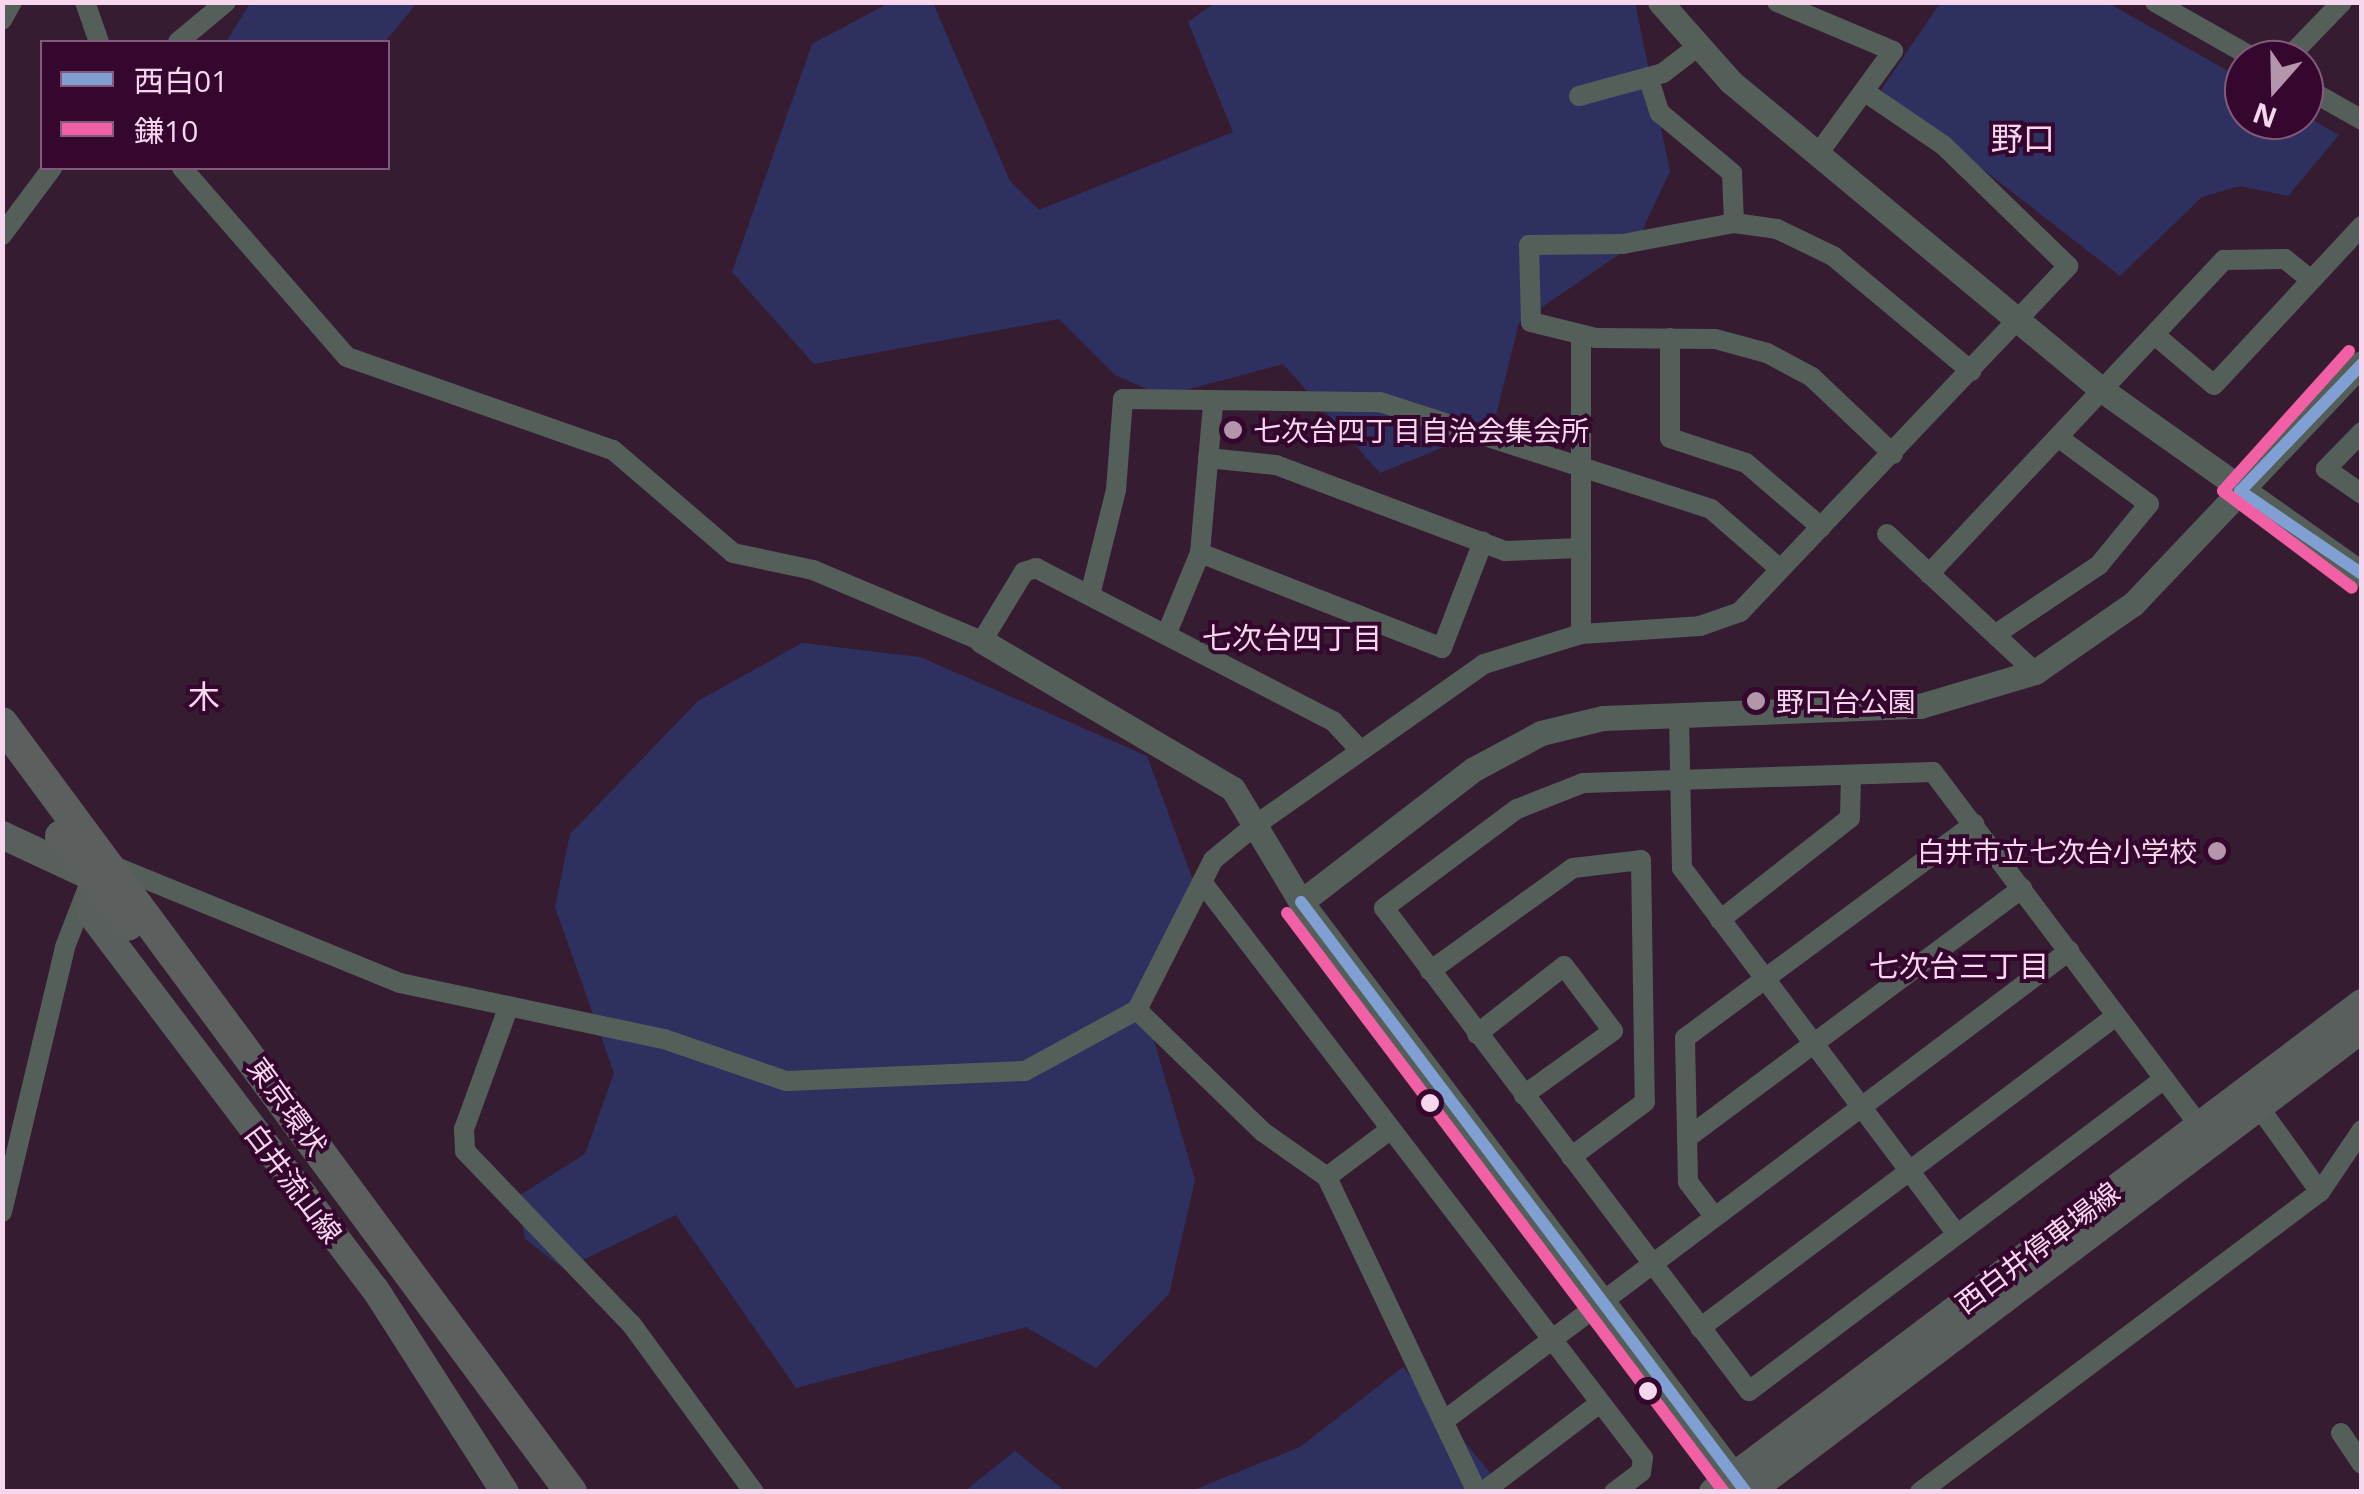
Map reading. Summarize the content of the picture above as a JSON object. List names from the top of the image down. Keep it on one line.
{"streets":{"highway":["東京環状"],"main road":["白井流山線","西白井停車場線"]},"crossings":[["東京環状","白井流山線"]],"districts":["野口","七次台四丁目","木","七次台三丁目"],"places":["七次台四丁目自治会集会所","野口台公園","白井市立七次台小学校"],"lines":["transit line 鎌10","transit line 西白01"],"legend":["西白01","鎌10"],"north":"bottom"}
